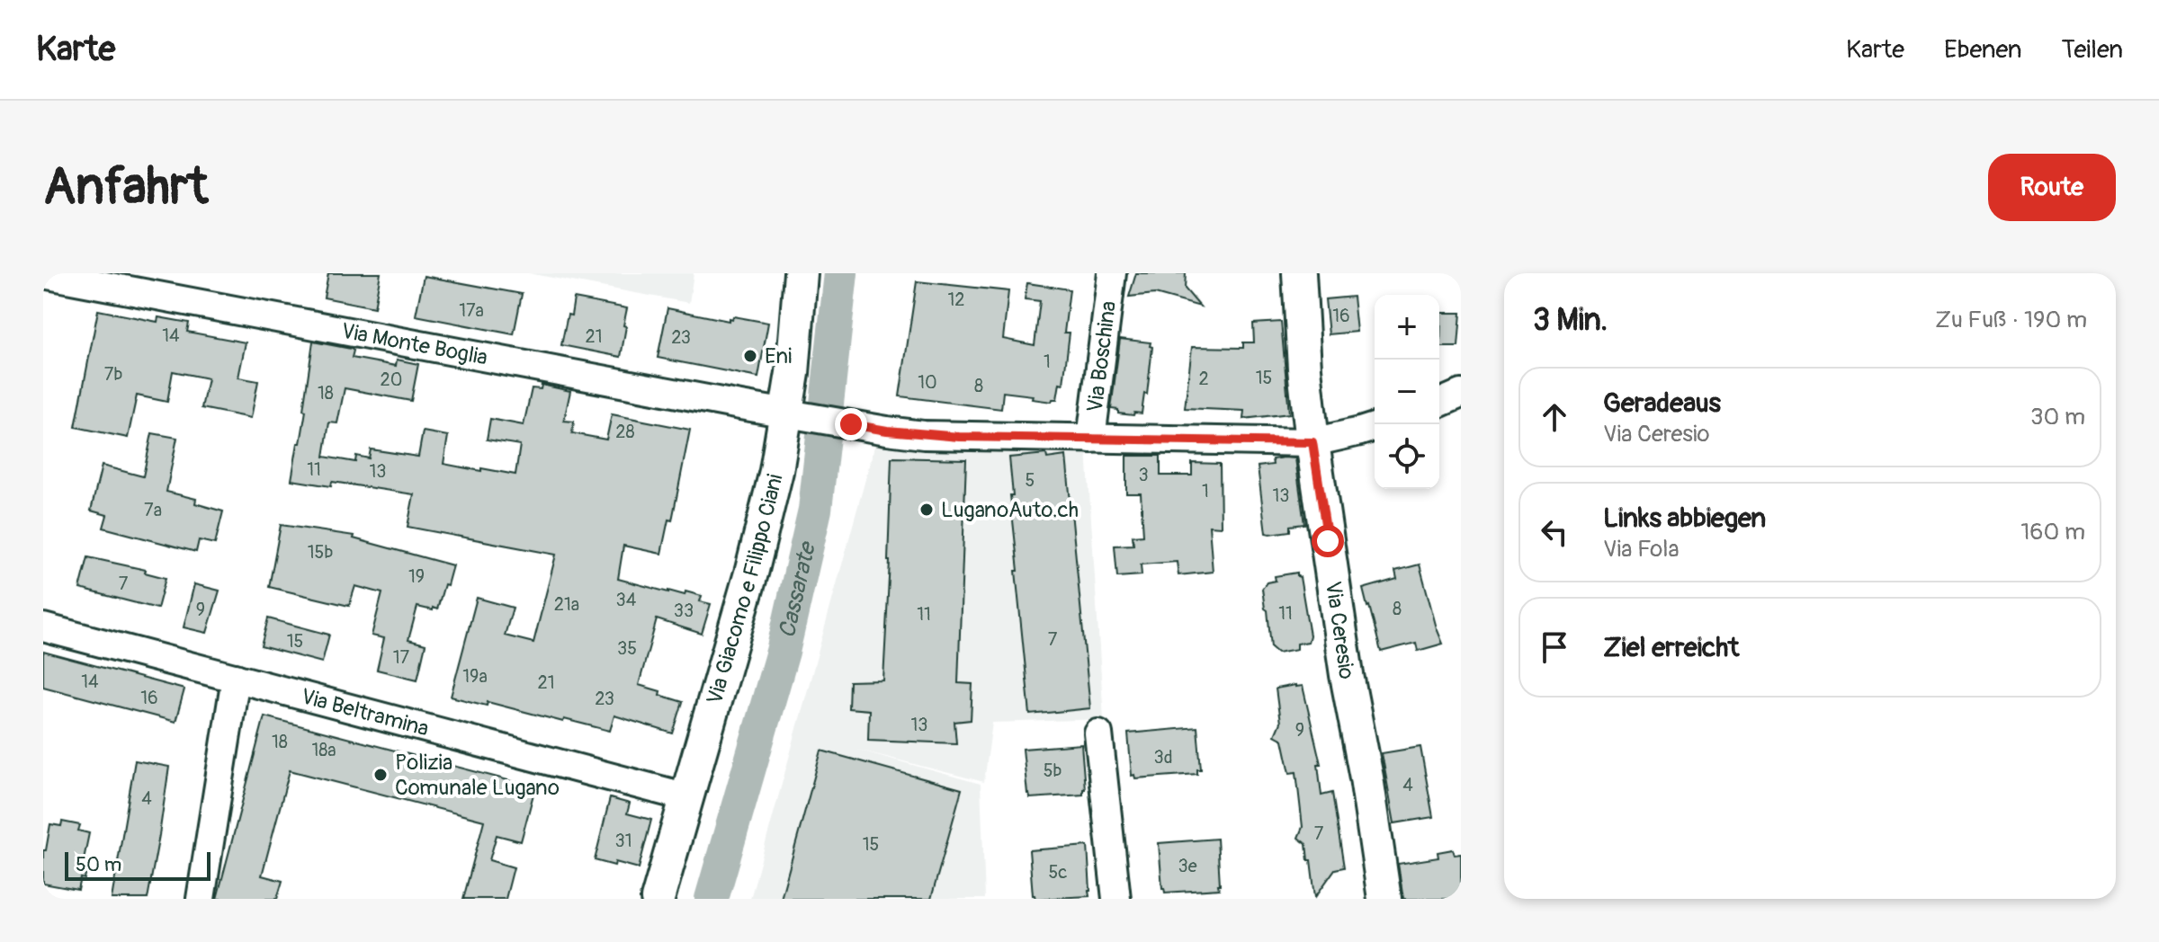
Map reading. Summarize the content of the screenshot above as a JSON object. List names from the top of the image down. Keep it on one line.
{"streets":{"main road":["Via Giacomo e Filippo Ciani","Via Ceresio"],"street":["Via Monte Boglia","Via Boschina","Via Beltramina"]},"crossings":[["Via Monte Boglia","Via Boschina"],["Via Monte Boglia","Via Giacomo e Filippo Ciani"],["Via Monte Boglia","Via Ceresio"],["Via Giacomo e Filippo Ciani","Via Beltramina"]],"water":["Cassarate"],"places":["Eni","LuganoAuto.ch","Polizia Comunale Lugano"],"house_numbers":["12","17a","16","14","21","23","1","7b","15","2","20","10","8","18","28","11","13","3","5","1","13","7a","15b","19","7","34","21a","8","9","33","11","11","7","15","35","17","19a","14","21","16","23","13","9","18","18a","3d","5b","4","4","7","31","15","3e","5c"],"scale_bar":"50 m","page":{"header":"Karte","nav":["Karte","Ebenen","Teilen"],"buttons":"Route","title":"Anfahrt","heading":["3 Min.","Zu Fuß · 190 m"],"map_buttons":["+","−"],"list":[["Geradeaus","Via Ceresio","30 m"],["Links abbiegen","Via Fola","160 m"],"Ziel erreicht"],"scale":"50 m"}}
